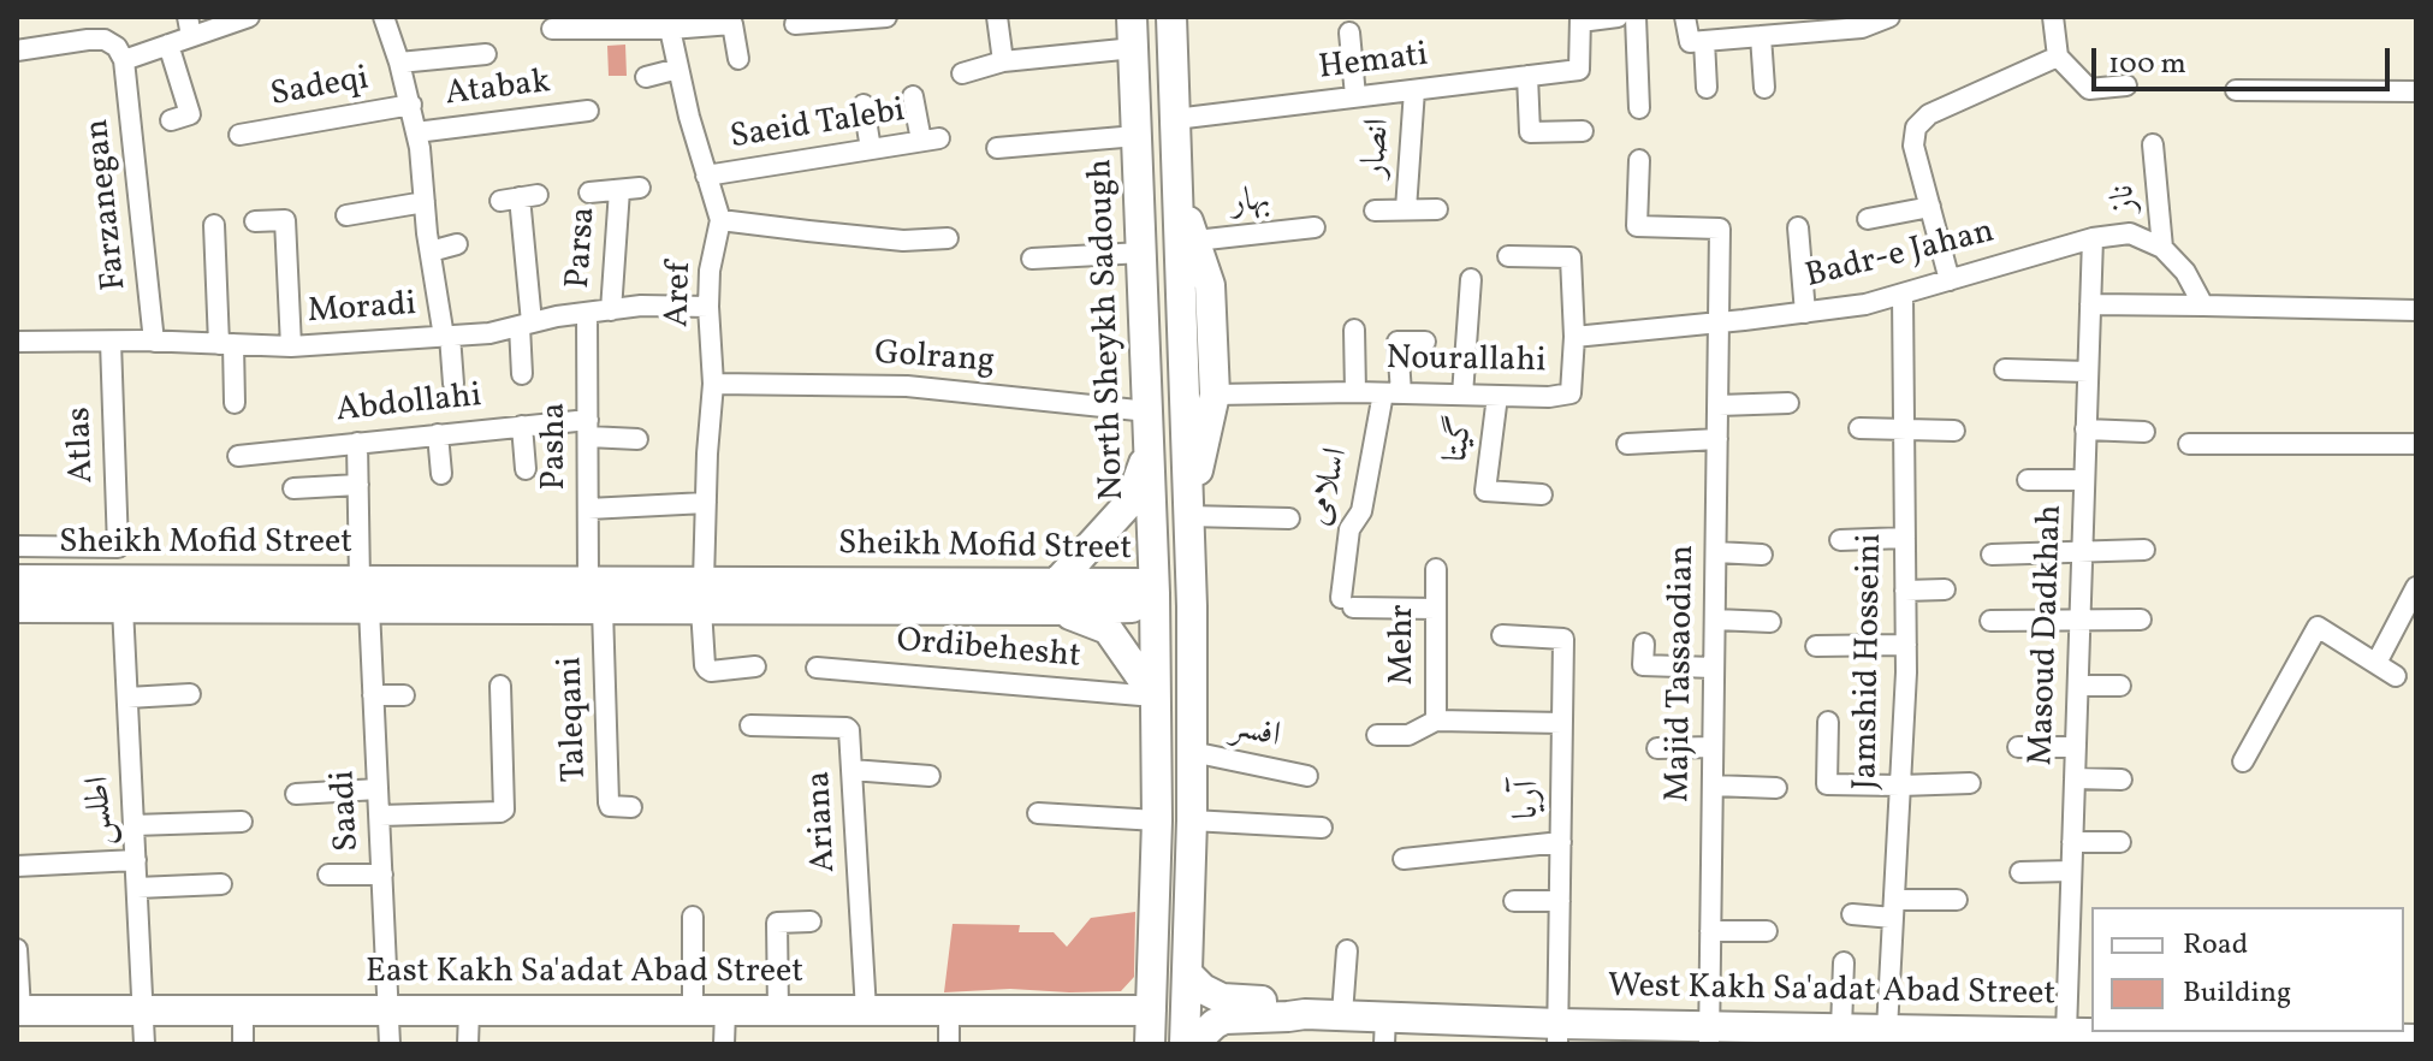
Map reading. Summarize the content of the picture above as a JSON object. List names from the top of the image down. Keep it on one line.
{"streets":{"main road":["North Sheykh Sadough","Sheikh Mofid Street","East Kakh Sa'adat Abad Street","West Kakh Sa'adat Abad Street"],"street":["Hemati","Sadeqi","Atabak","Saeid Talebi","انصار","ناز","بهار","Farzanegan","Parsa","Badr-e Jahan","Aref","Moradi","Golrang","Nourallahi","Abdollahi","گیتا","Atlas","Pasha","اسلامی","Masoud Dadkhah","Mehr","Ordibehesht","Jamshid Hosseini","Majid Tassaodian","Taleqani","افسر","آریا","اطلس","Saadi","Ariana"]},"crossings":[["Hemati","انصار"],["Saeid Talebi","Aref"],["ناز","Badr-e Jahan"],["Farzanegan","Moradi"],["Parsa","Moradi"],["Badr-e Jahan","Nourallahi"],["Badr-e Jahan","Masoud Dadkhah"],["Badr-e Jahan","Jamshid Hosseini"],["Badr-e Jahan","Majid Tassaodian"],["Aref","Moradi"],["Aref","Golrang"],["Aref","Sheikh Mofid Street"],["Moradi","Atlas"],["Moradi","Pasha"],["North Sheykh Sadough","Golrang"],["North Sheykh Sadough","Sheikh Mofid Street"],["North Sheykh Sadough","Ordibehesht"],["North Sheykh Sadough","East Kakh Sa'adat Abad Street"],["Nourallahi","گیتا"],["Nourallahi","اسلامی"],["Nourallahi","Majid Tassaodian"],["Abdollahi","Pasha"],["Abdollahi","Saadi"],["Pasha","Sheikh Mofid Street"],["اسلامی","Mehr"],["Sheikh Mofid Street","Taleqani"],["Sheikh Mofid Street","اطلس"],["Sheikh Mofid Street","Saadi"],["Masoud Dadkhah","West Kakh Sa'adat Abad Street"],["Mehr","آریا"],["Jamshid Hosseini","West Kakh Sa'adat Abad Street"],["Majid Tassaodian","West Kakh Sa'adat Abad Street"],["آریا","West Kakh Sa'adat Abad Street"],["اطلس","East Kakh Sa'adat Abad Street"],["Saadi","East Kakh Sa'adat Abad Street"],["Ariana","East Kakh Sa'adat Abad Street"]],"legend":["Road","Building"],"scale_bar":"100 m"}
